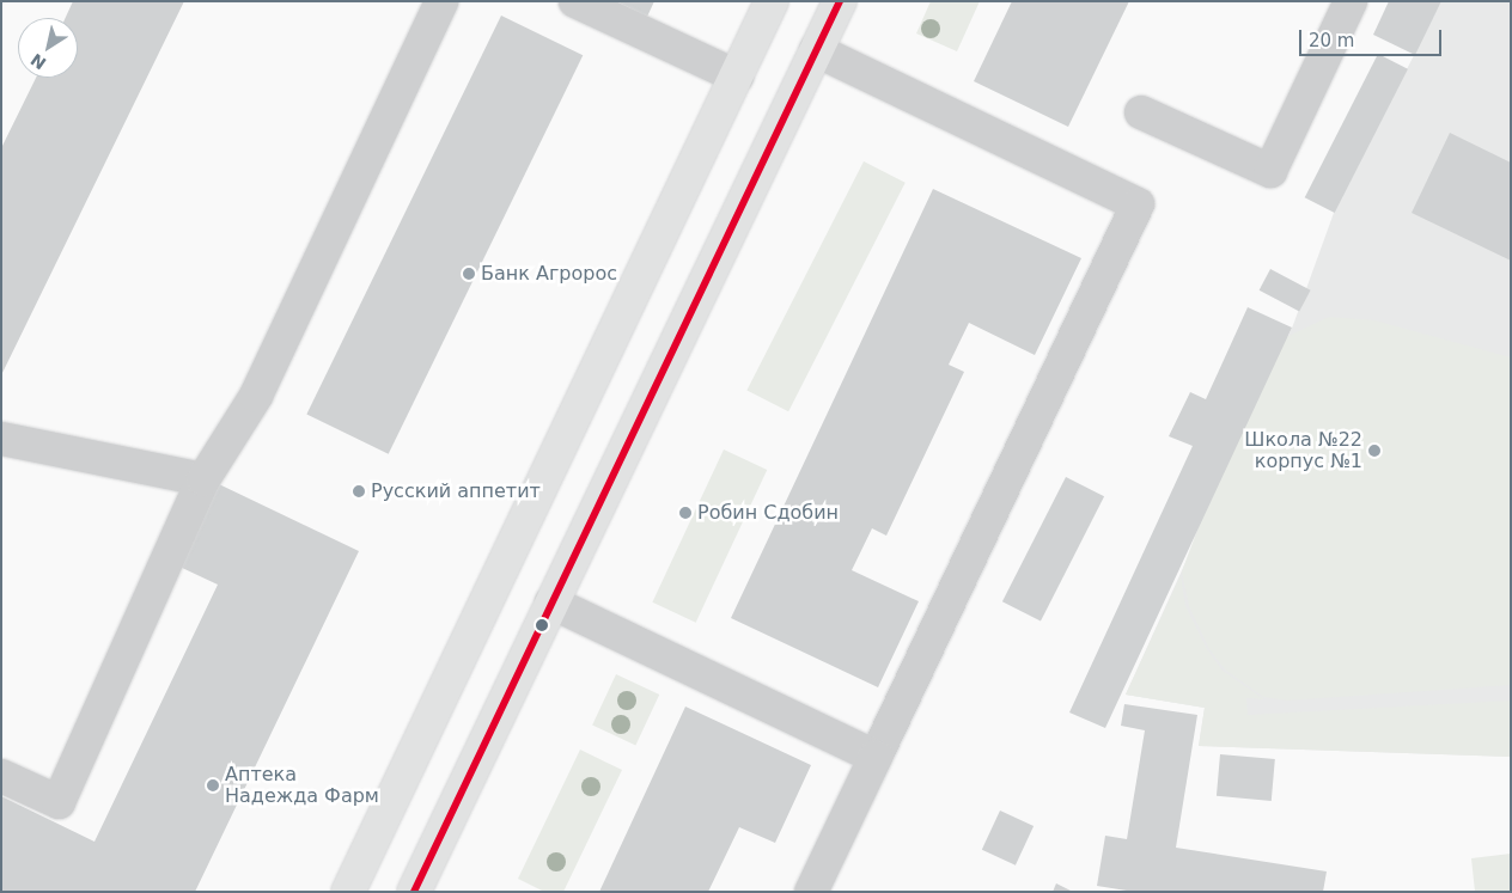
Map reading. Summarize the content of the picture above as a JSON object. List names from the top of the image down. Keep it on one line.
{"places":["Банк Агророс","Школа №22 корпус №1","Русский аппетит","Робин Сдобин","Аптека Надежда Фарм"],"scale_bar":"20 m","north":"bottom left"}
